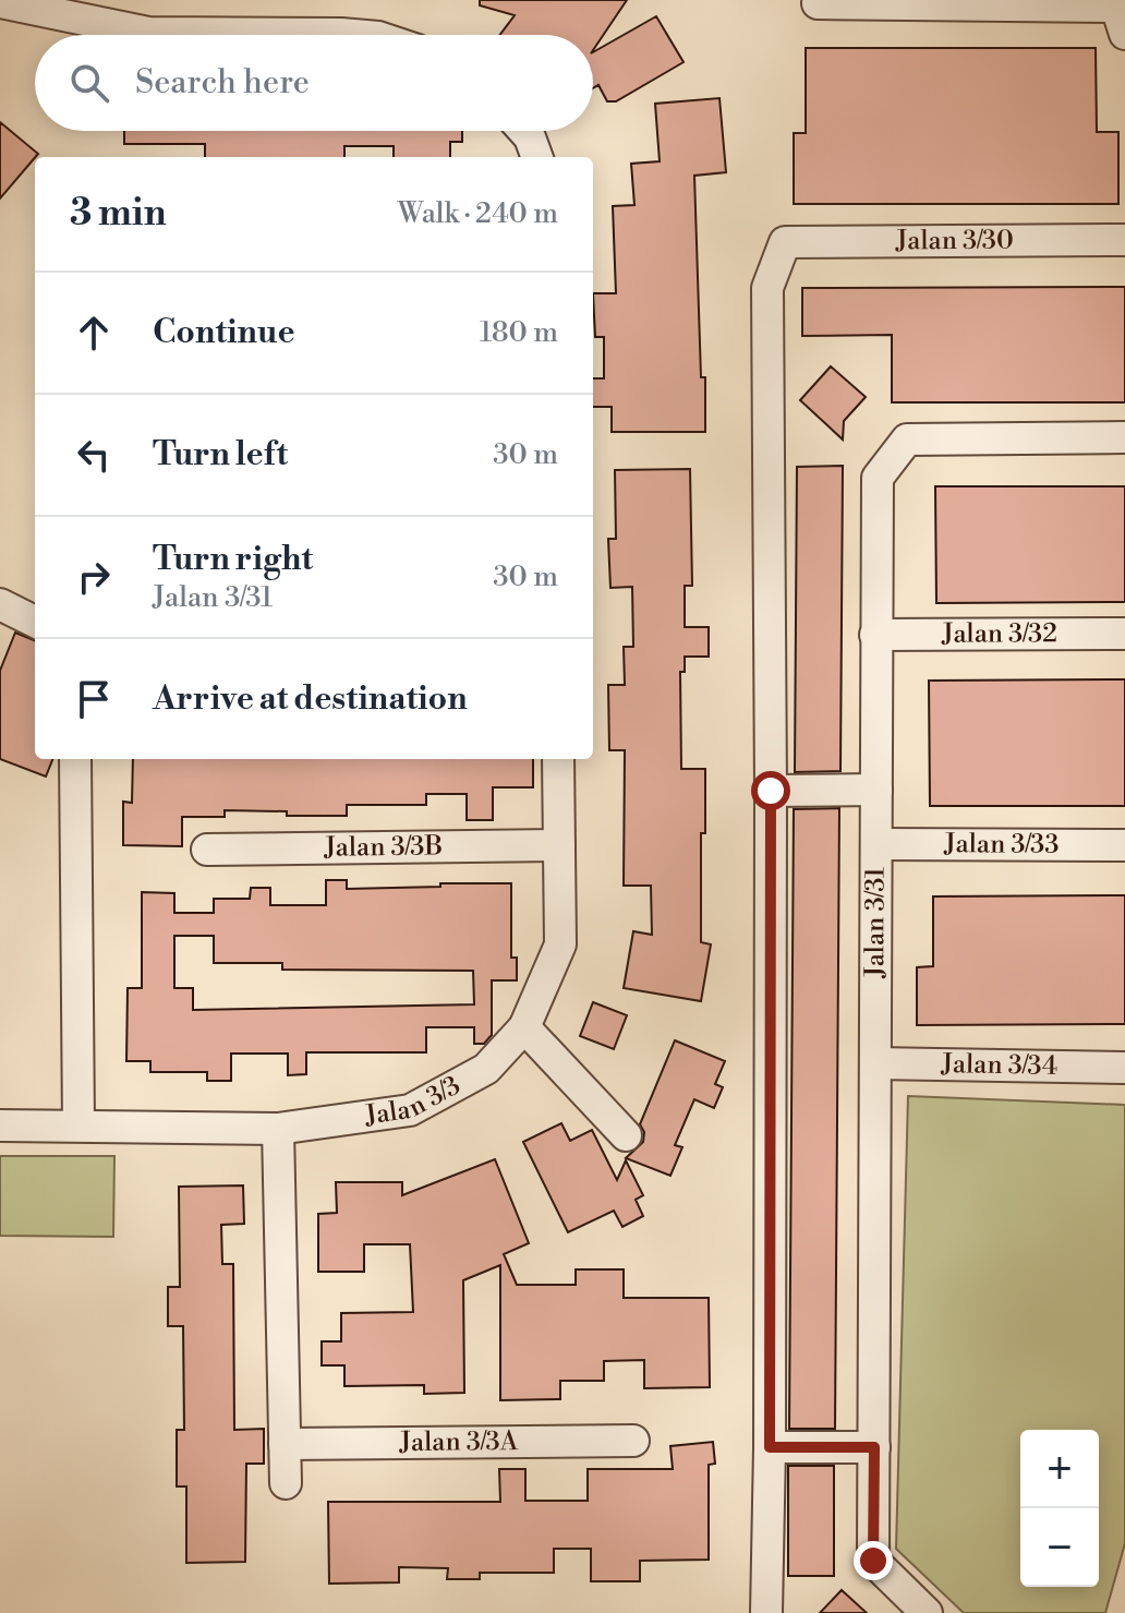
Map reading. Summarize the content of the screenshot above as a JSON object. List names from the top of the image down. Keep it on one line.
{"streets":{"street":["Jalan 3/30","Jalan 3/32","Jalan 3/33","Jalan 3/3B","Jalan 3/31","Jalan 3/34","Jalan 3/3","Jalan 3/3A"]},"crossings":[["Jalan 3/32","Jalan 3/31"],["Jalan 3/33","Jalan 3/31"],["Jalan 3/3B","Jalan 3/3"],["Jalan 3/31","Jalan 3/34"]],"page":{"search":"Search here","heading":["3 min","Walk · 240 m"],"list":[["Continue","180 m"],["Turn left","30 m"],["Turn right","Jalan 3/31","30 m"],"Arrive at destination"],"map_buttons":["+","−"]}}
